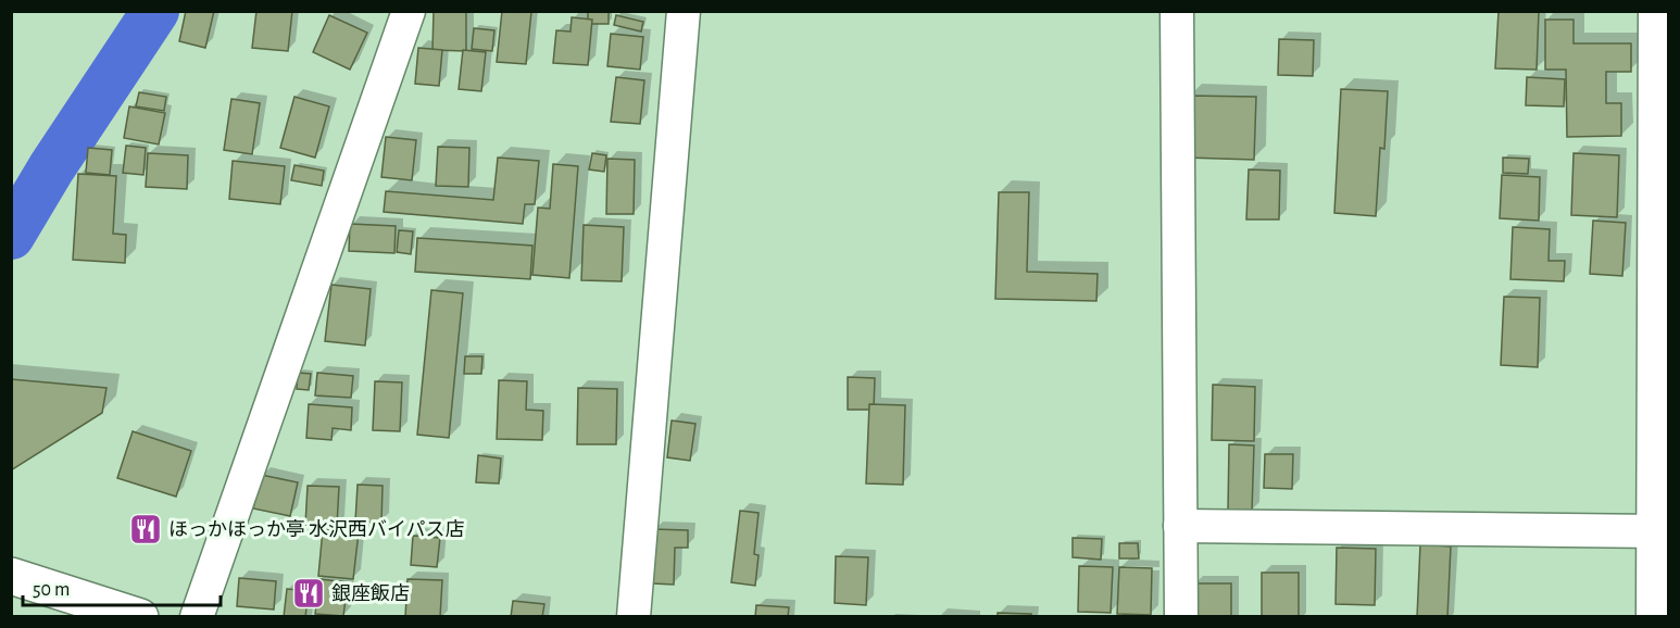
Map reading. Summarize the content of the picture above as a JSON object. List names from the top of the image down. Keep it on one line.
{"places":{"restaurant":["ほっかほっか亭 水沢西バイパス店","銀座飯店"]},"scale_bar":"50 m"}
